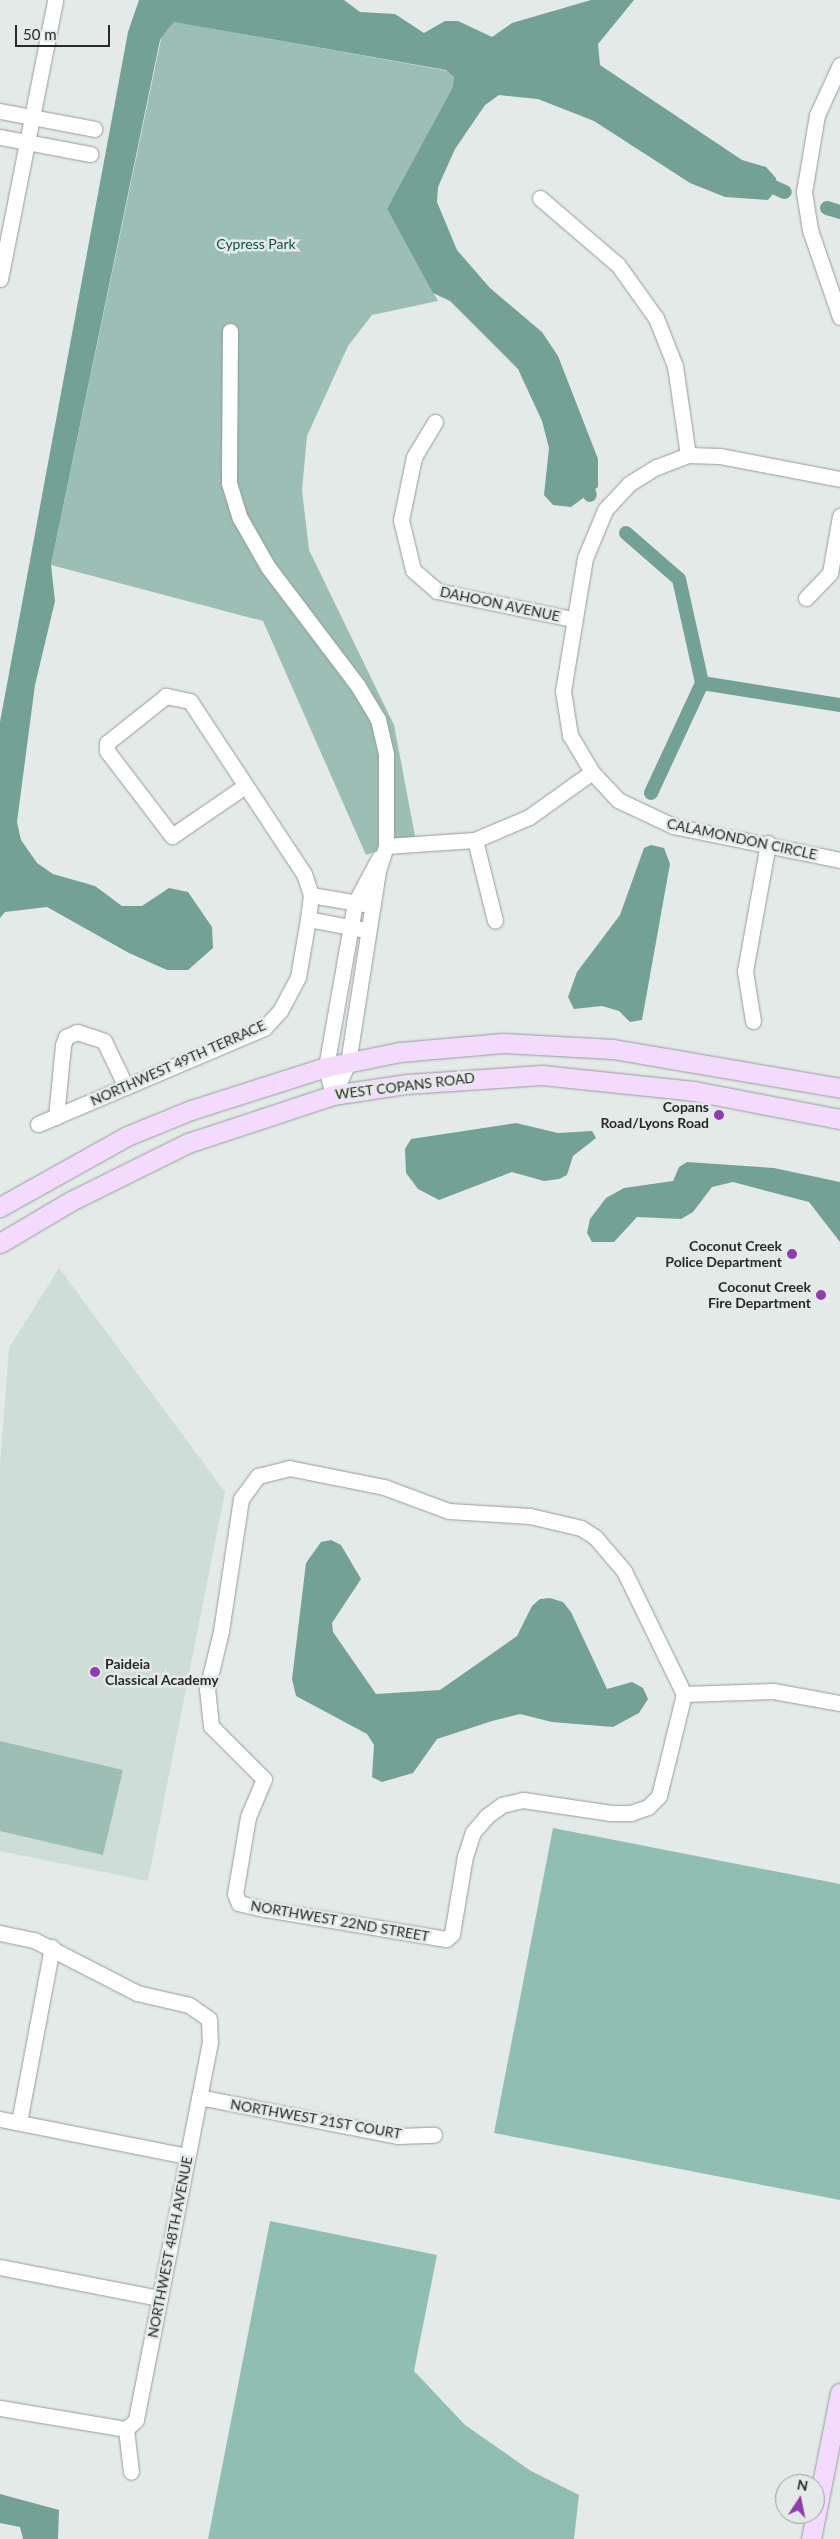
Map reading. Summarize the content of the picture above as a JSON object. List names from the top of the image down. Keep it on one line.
{"streets":{"main road":["WEST COPANS ROAD"],"street":["DAHOON AVENUE","CALAMONDON CIRCLE","NORTHWEST 49TH TERRACE","NORTHWEST 22ND STREET","NORTHWEST 21ST COURT","NORTHWEST 48TH AVENUE"]},"crossings":[["DAHOON AVENUE","CALAMONDON CIRCLE"],["NORTHWEST 21ST COURT","NORTHWEST 48TH AVENUE"]],"parks":["Cypress Park"],"places":["Copans Road/Lyons Road","Coconut Creek Police Department","Coconut Creek Fire Department","Paideia Classical Academy"],"scale_bar":"50 m","north":"top"}
